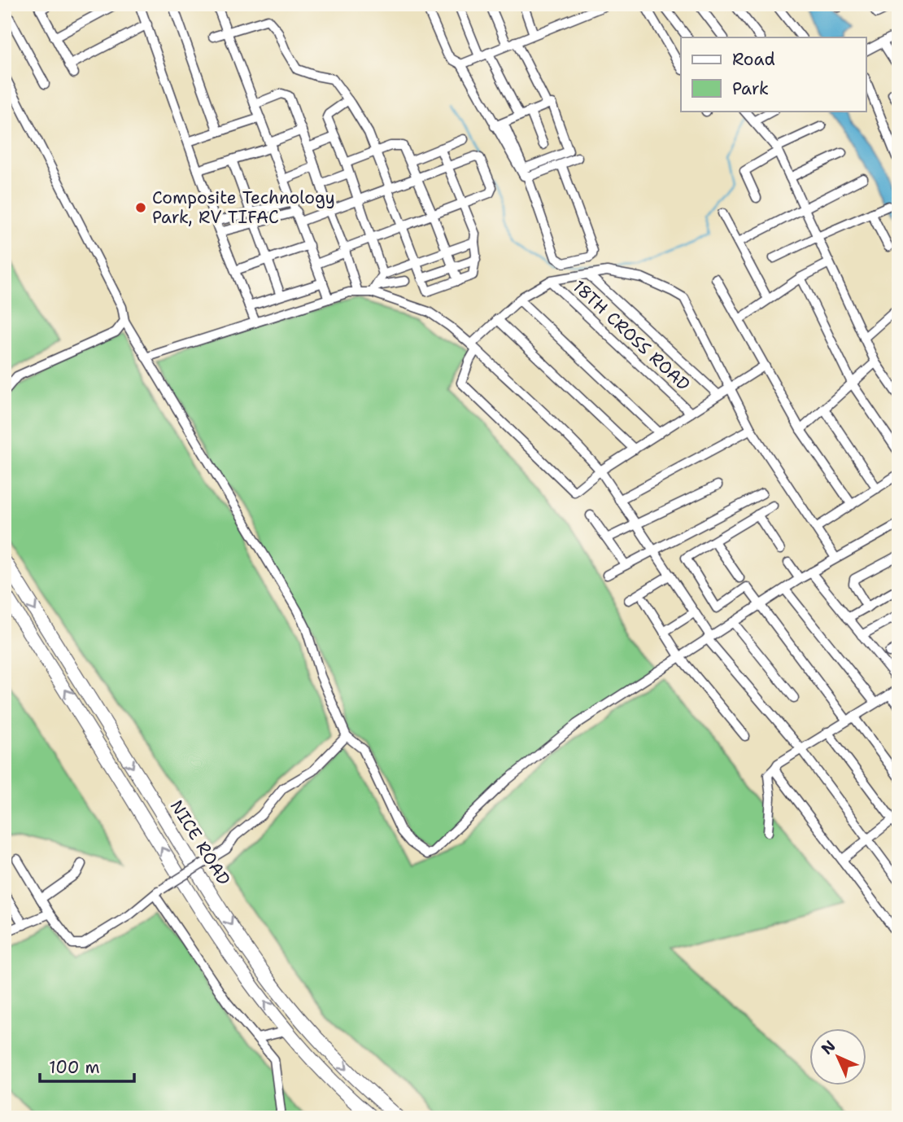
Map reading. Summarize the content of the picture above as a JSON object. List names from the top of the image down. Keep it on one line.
{"streets":{"highway":["NICE ROAD"],"street":["18TH CROSS ROAD"]},"places":["Composite Technology Park, RV TIFAC"],"legend":["Road","Park"],"scale_bar":"100 m","north":"top left"}
